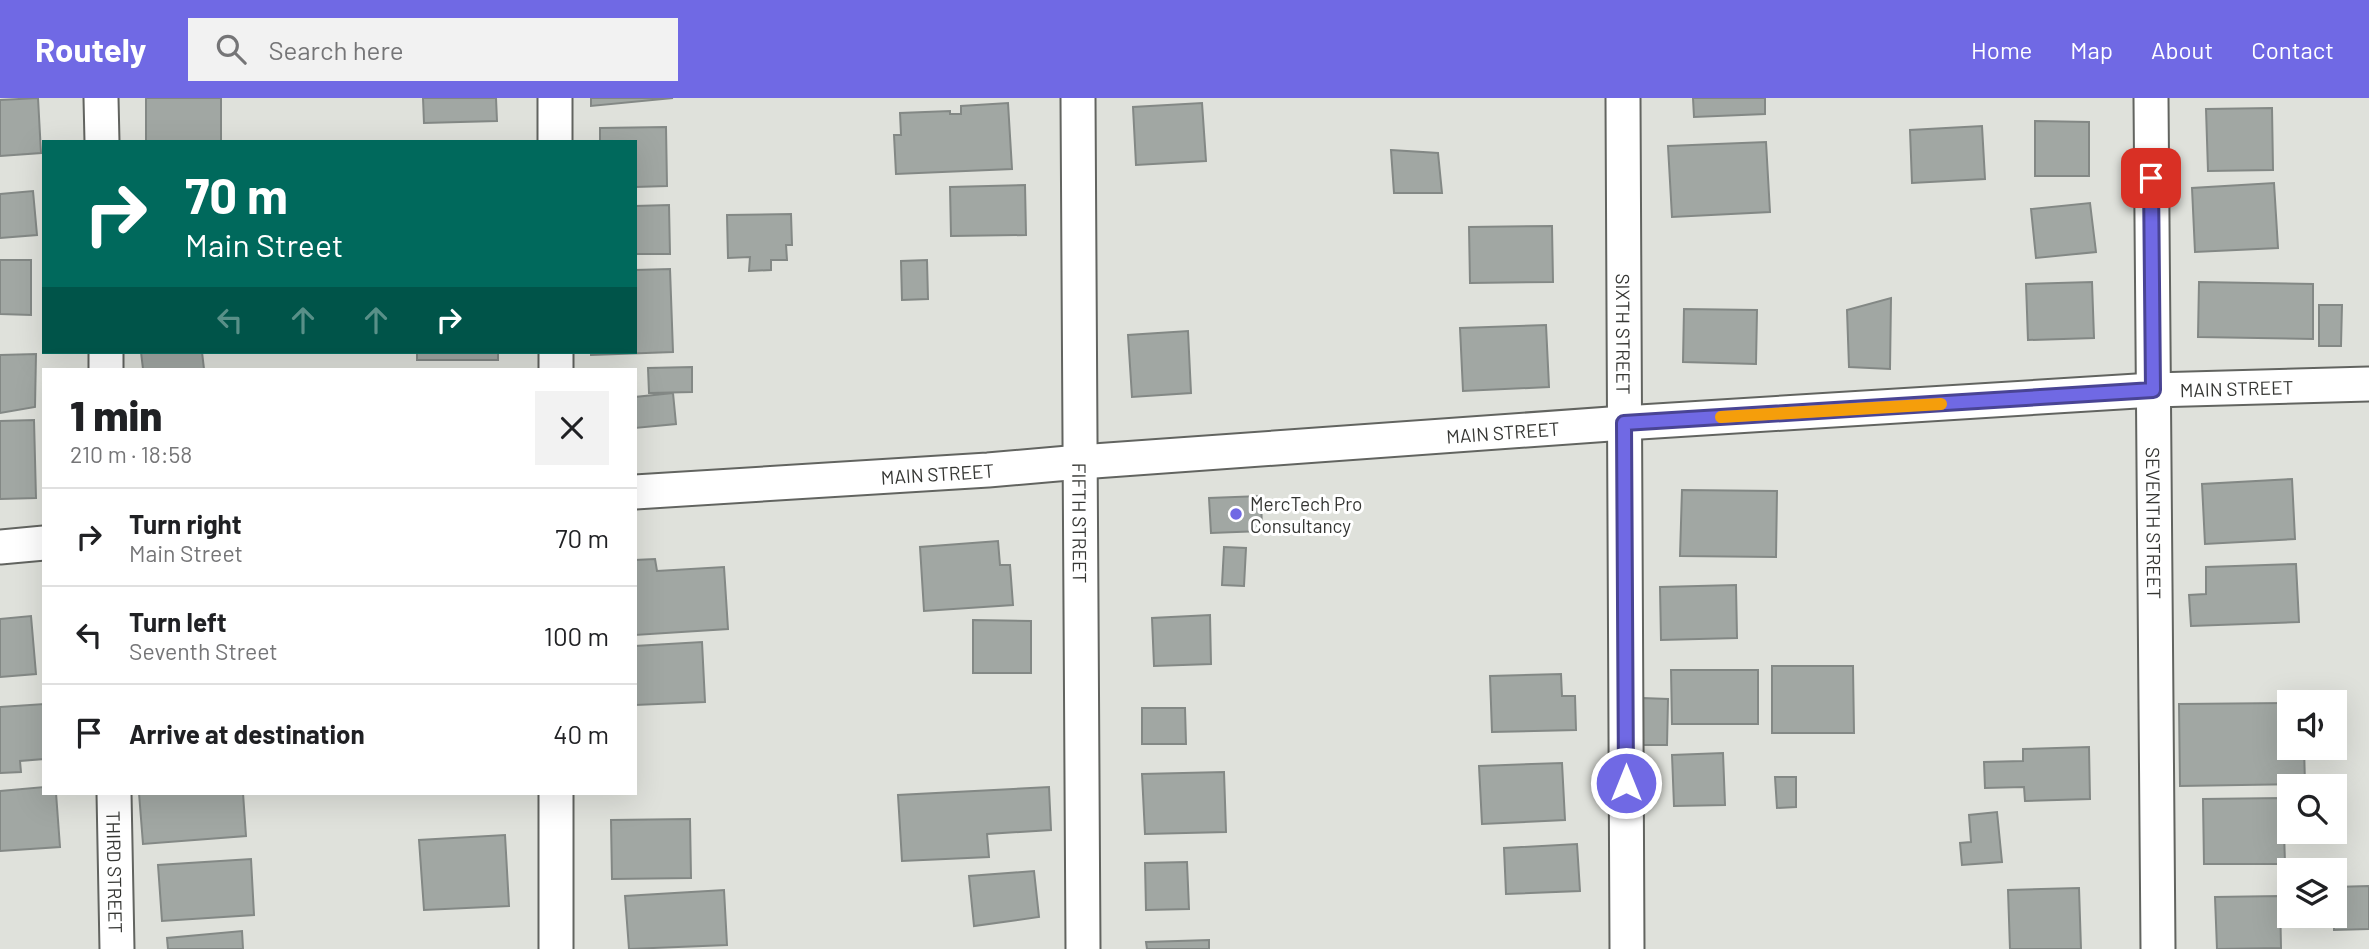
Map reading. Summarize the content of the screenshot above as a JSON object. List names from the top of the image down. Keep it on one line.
{"streets":{"street":["SIXTH STREET","MAIN STREET","FIFTH STREET","SEVENTH STREET","THIRD STREET"]},"crossings":[["SIXTH STREET","MAIN STREET"],["MAIN STREET","FIFTH STREET"],["MAIN STREET","SEVENTH STREET"]],"places":["MercTech Pro Consultancy"],"page":{"header":"Routely","search":"Search here","nav":["Home","Map","About","Contact"],"turn":["70 m","Main Street"],"heading":["1 min","210 m · 18:58"],"list":[{"name":"Turn right","note":"Main Street","value":"70 m"},{"name":"Turn left","note":"Seventh Street","value":"100 m"},{"name":"Arrive at destination","value":"40 m"}]}}
